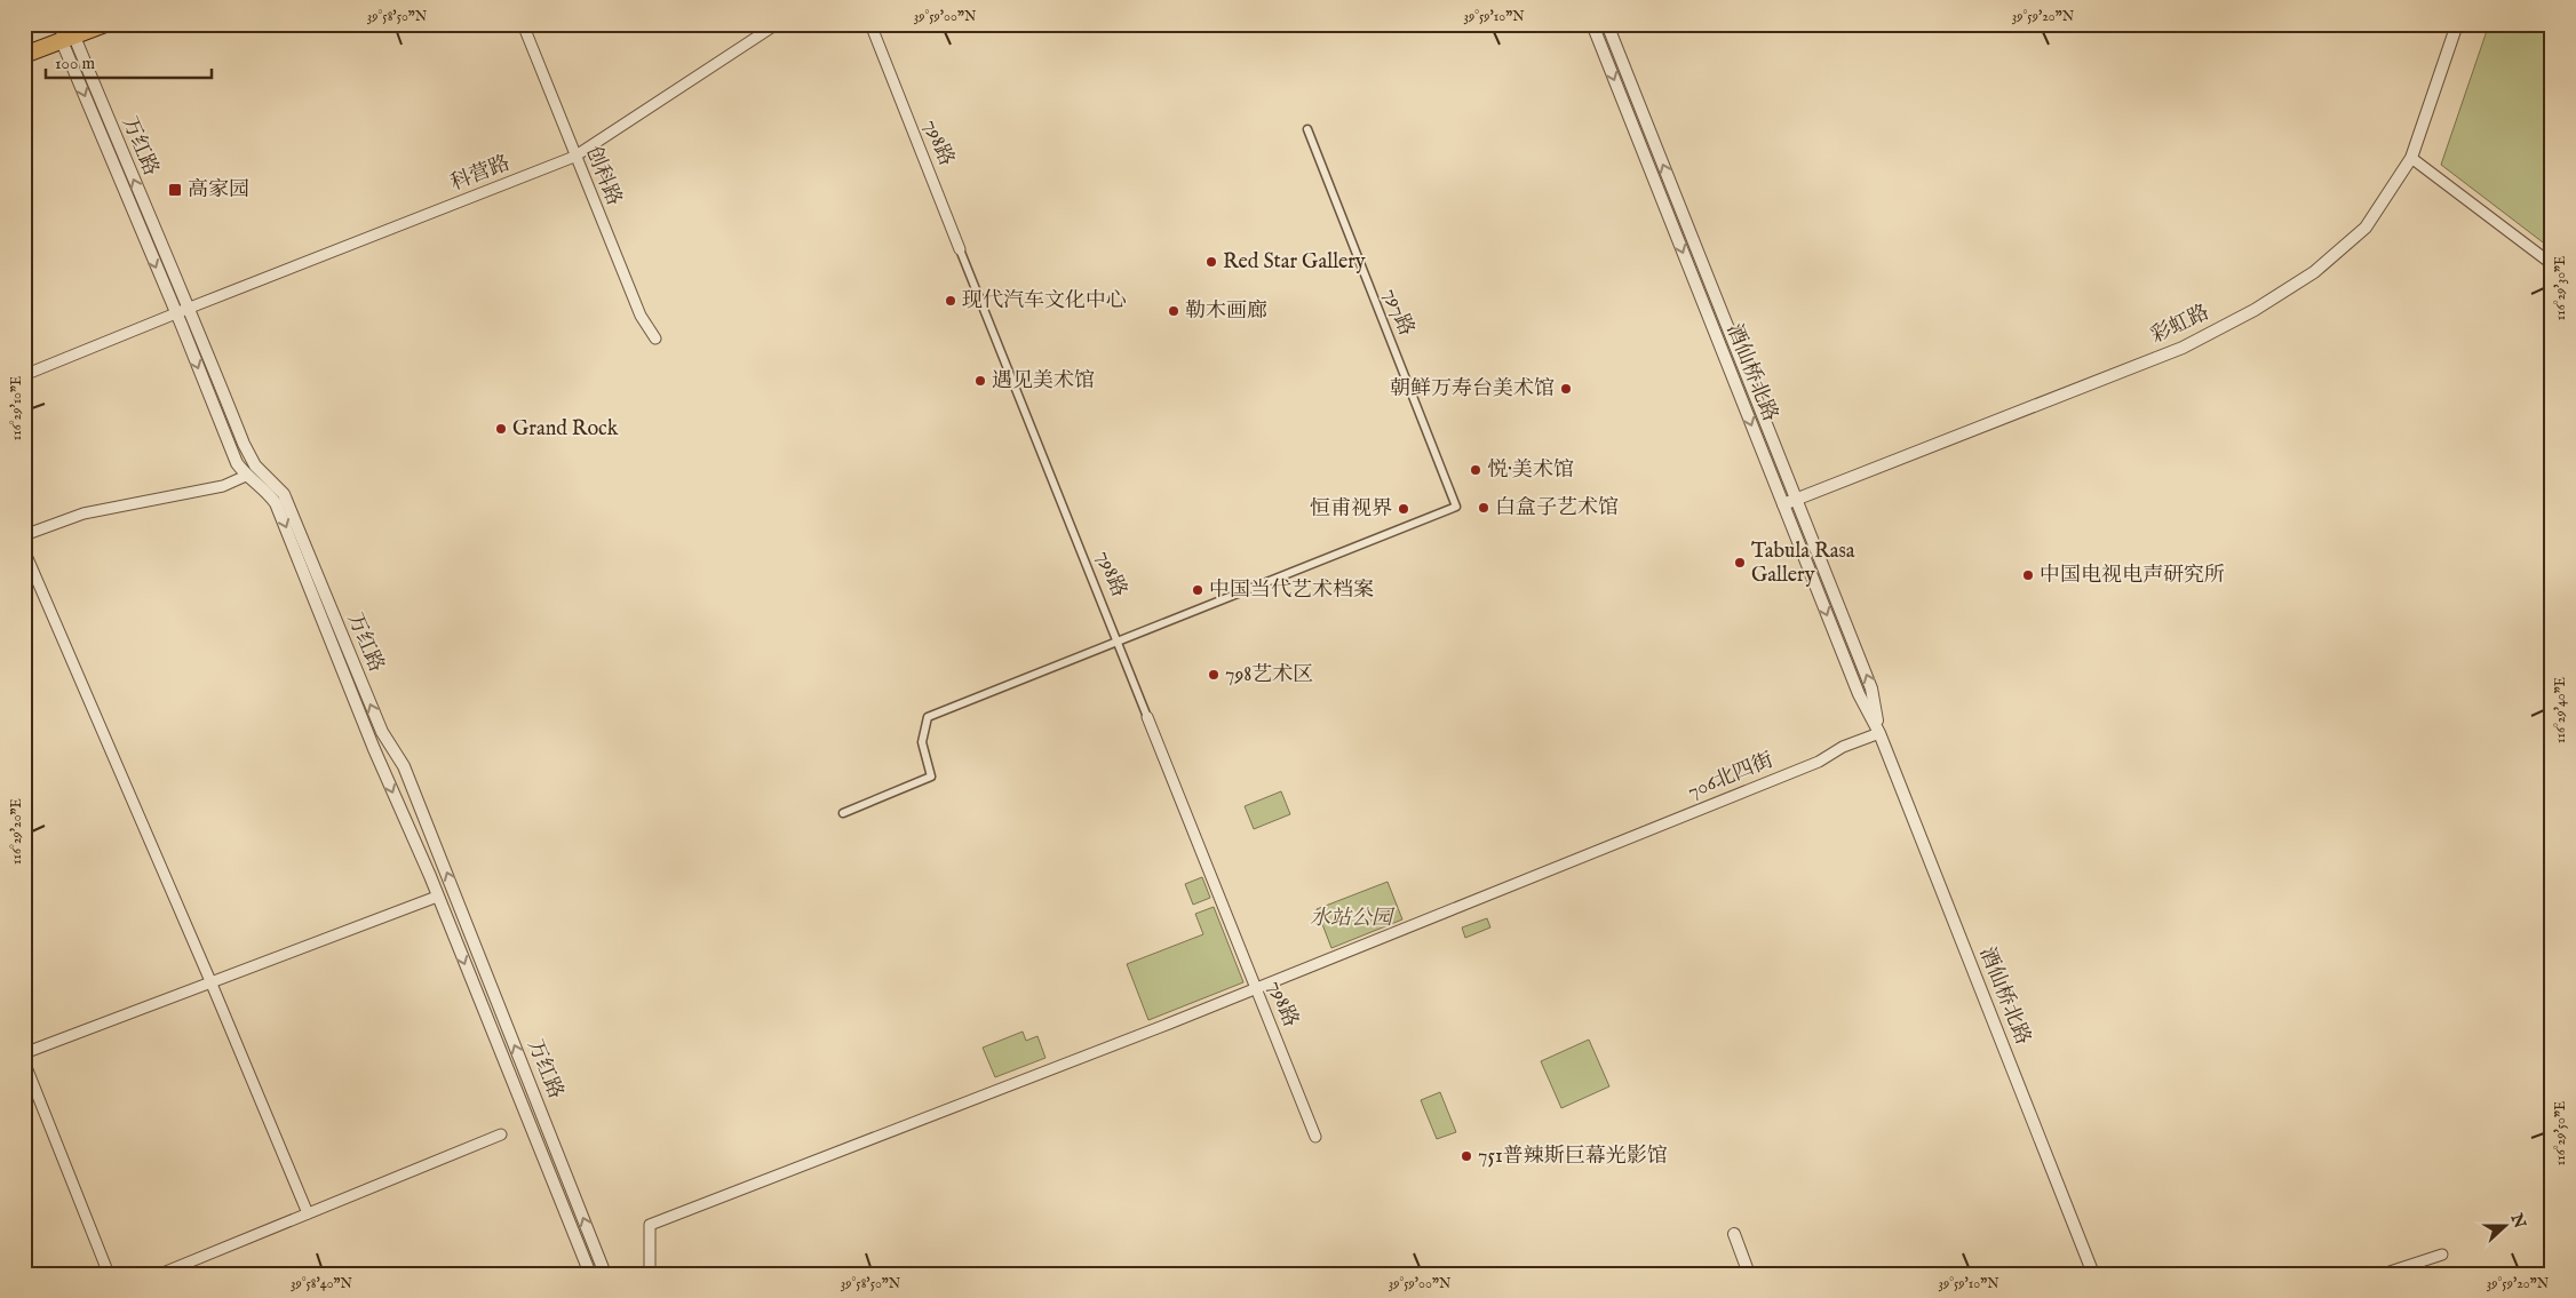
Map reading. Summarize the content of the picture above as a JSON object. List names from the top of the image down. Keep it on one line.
{"streets":{"street":["798路","万红路","科营路","创科路","797路","彩虹路","酒仙桥北路","706北四街"]},"crossings":[["798路","797路"],["798路","706北四街"],["万红路","科营路"],["科营路","创科路"],["彩虹路","酒仙桥北路"],["酒仙桥北路","706北四街"]],"parks":["水站公园"],"places":{"transit":["高家园"],"other":["Red Star Gallery","现代汽车文化中心","勒木画廊","遇见美术馆","朝鲜万寿台美术馆","Grand Rock","悦·美术馆","白盒子艺术馆","恒甫视界","Tabula Rasa Gallery","中国电视电声研究所","中国当代艺术档案","798艺术区","751普辣斯巨幕光影馆"]},"scale_bar":"100 m","north":"right","coordinates":["39°58'50\"N","39°59'00\"N","39°59'10\"N","39°59'20\"N","116°29'30\"E","116°29'10\"E","116°29'40\"E","116°29'20\"E","116°29'50\"E","39°58'40\"N"]}
